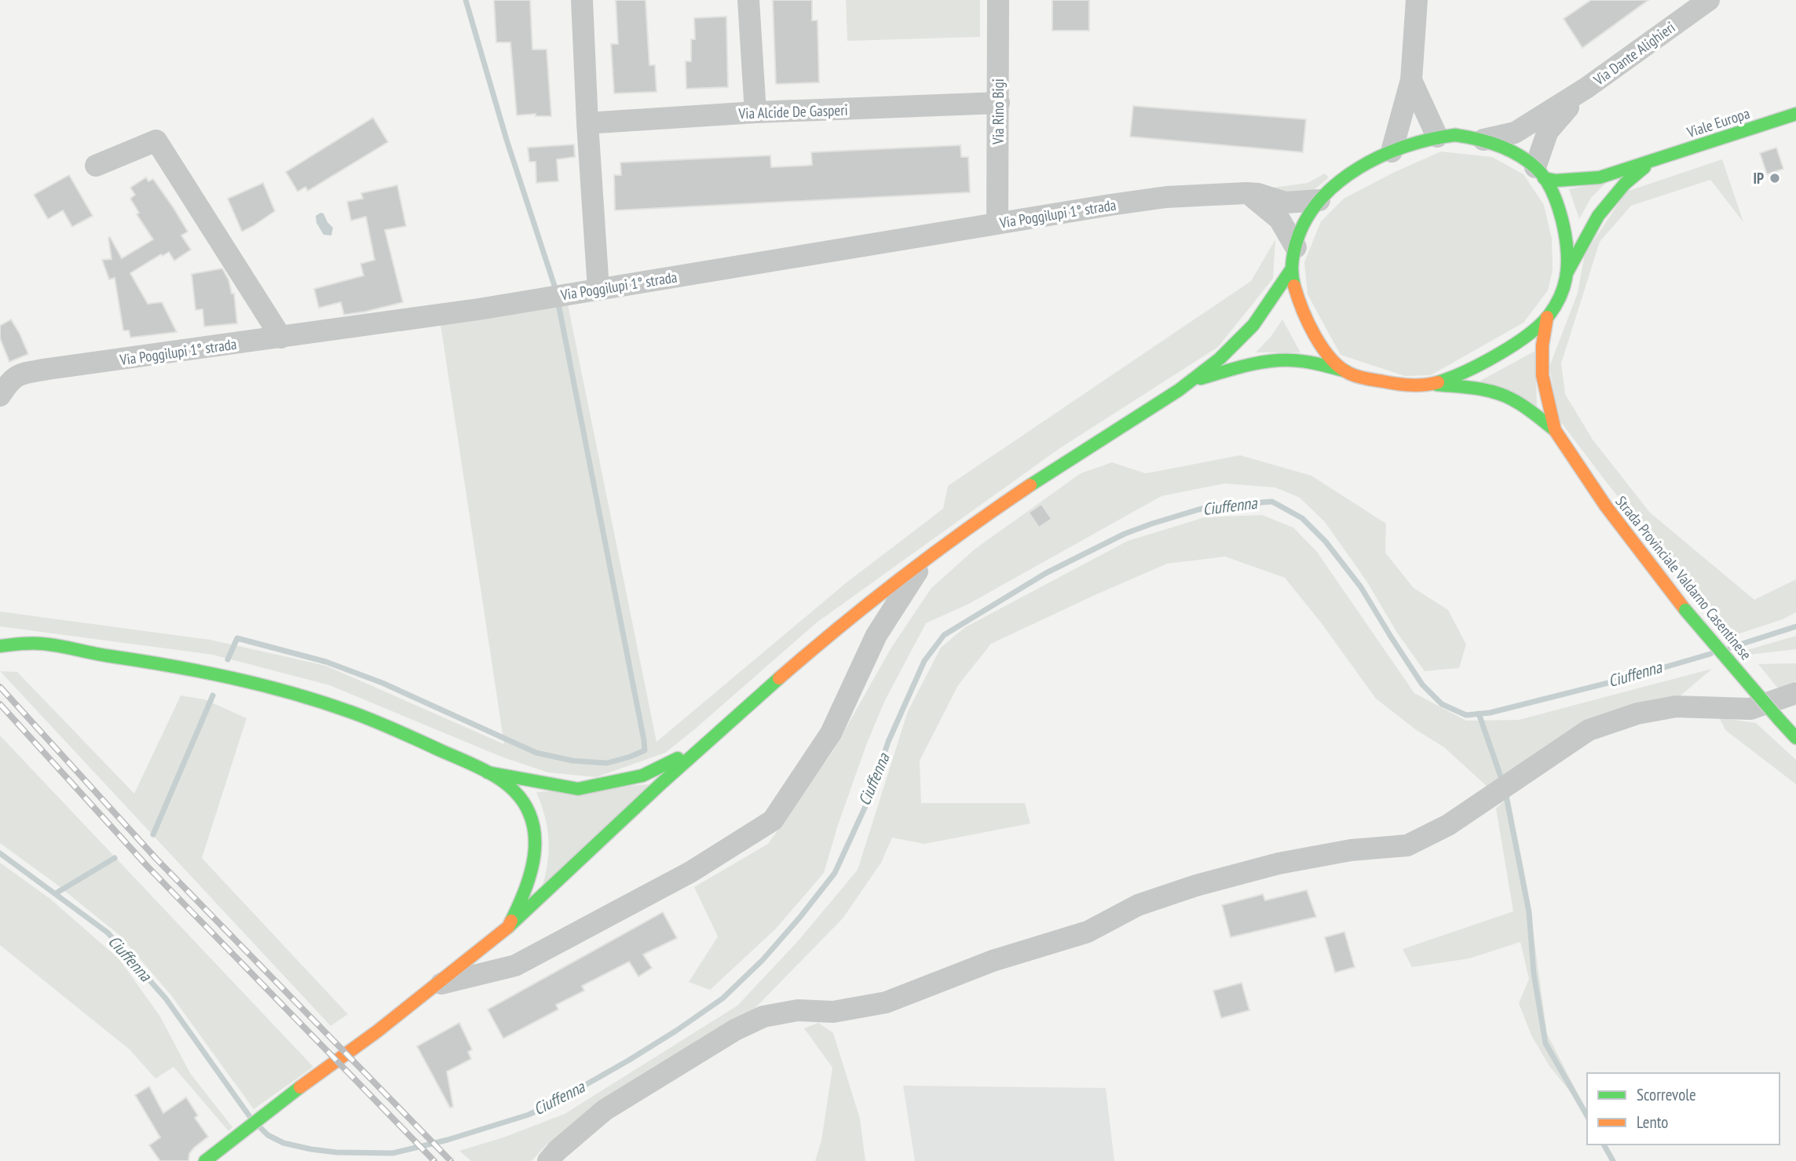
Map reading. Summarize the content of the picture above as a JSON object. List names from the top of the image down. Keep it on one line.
{"streets":{"main road":["Viale Europa","Strada Provinciale Valdarno Casentinese"],"street":["Via Dante Alighieri","Via Alcide De Gasperi","Via Rino Bigi","Via Poggilupi 1° strada"]},"crossings":[["Via Dante Alighieri","Viale Europa"],["Via Alcide De Gasperi","Via Rino Bigi"],["Via Rino Bigi","Via Poggilupi 1° strada"],["Viale Europa","Strada Provinciale Valdarno Casentinese"]],"water":["Ciuffenna"],"places":["IP"],"legend":["Scorrevole","Lento"]}
